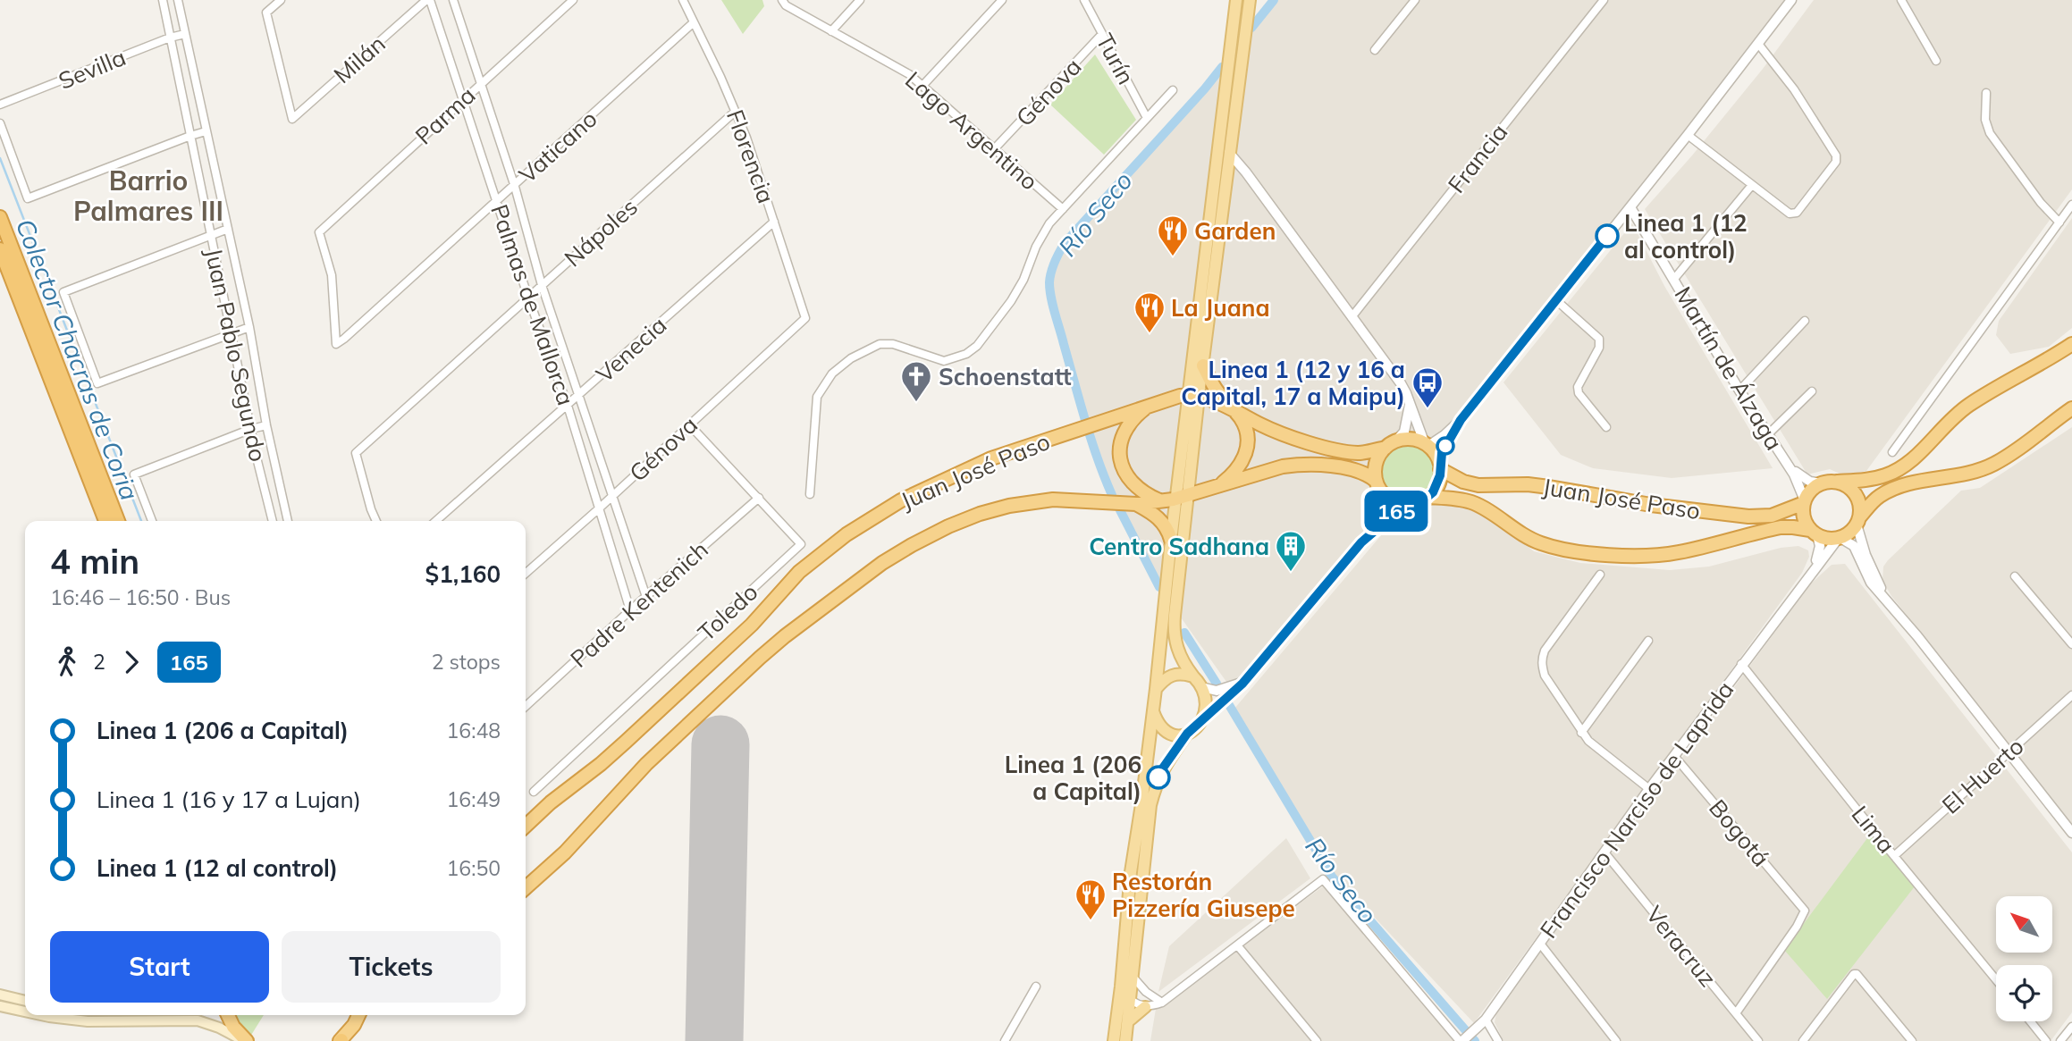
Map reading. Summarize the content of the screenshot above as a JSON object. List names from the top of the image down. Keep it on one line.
{"streets":{"highway":["Juan José Paso"],"street":["Milán","Turín","Sevilla","Génova","Parma","Lago Argentino","Vaticano","Florencia","Francia","Nápoles","Palmas de Mallorca","Venecia","Juan Pablo Segundo","Martín de Álzaga","Padre Kentenich","Toledo","El Huerto","Francisco Narciso de Laprida","Lima","Bogotá","Veracruz"]},"crossings":[["Milán","Palmas de Mallorca"],["Turín","Génova"],["Sevilla","Juan Pablo Segundo"],["Génova","Lago Argentino"],["Génova","Florencia"],["Génova","Palmas de Mallorca"],["Génova","Toledo"],["Parma","Vaticano"],["Parma","Palmas de Mallorca"],["Vaticano","Florencia"],["Vaticano","Palmas de Mallorca"],["Florencia","Nápoles"],["Florencia","Venecia"],["Nápoles","Palmas de Mallorca"],["Palmas de Mallorca","Venecia"],["Palmas de Mallorca","Padre Kentenich"],["Martín de Álzaga","Juan José Paso"],["Martín de Álzaga","Francisco Narciso de Laprida"],["Juan José Paso","Francisco Narciso de Laprida"],["Padre Kentenich","Toledo"],["El Huerto","Lima"],["Francisco Narciso de Laprida","Lima"],["Francisco Narciso de Laprida","Bogotá"],["Francisco Narciso de Laprida","Veracruz"],["Bogotá","Veracruz"]],"districts":["Barrio Palmares III"],"water":["Río Seco","Colector Chacras de Coria"],"places":{"other":["Linea 1 (12 al control)","Linea 1 (206 a Capital)"],"restaurant":["Garden","La Juana","Restorán Pizzería Giusepe"],"church":["Schoenstatt"],"bus stop":["Linea 1 (12 y 16 a Capital, 17 a Maipu)"],"building":["Centro Sadhana"]},"lines":["bus line 165"],"north":"top left","page":{"on_map":"165","heading":["4 min","16:46 – 16:50 · Bus","$1,160"],"legs":["2","165","2 stops"],"list":[{"name":"Linea 1 (206 a Capital)","value":"16:48"},{"name":"Linea 1 (16 y 17 a Lujan)","value":"16:49"},{"name":"Linea 1 (12 al control)","value":"16:50"}],"buttons":["Start","Tickets"]}}
